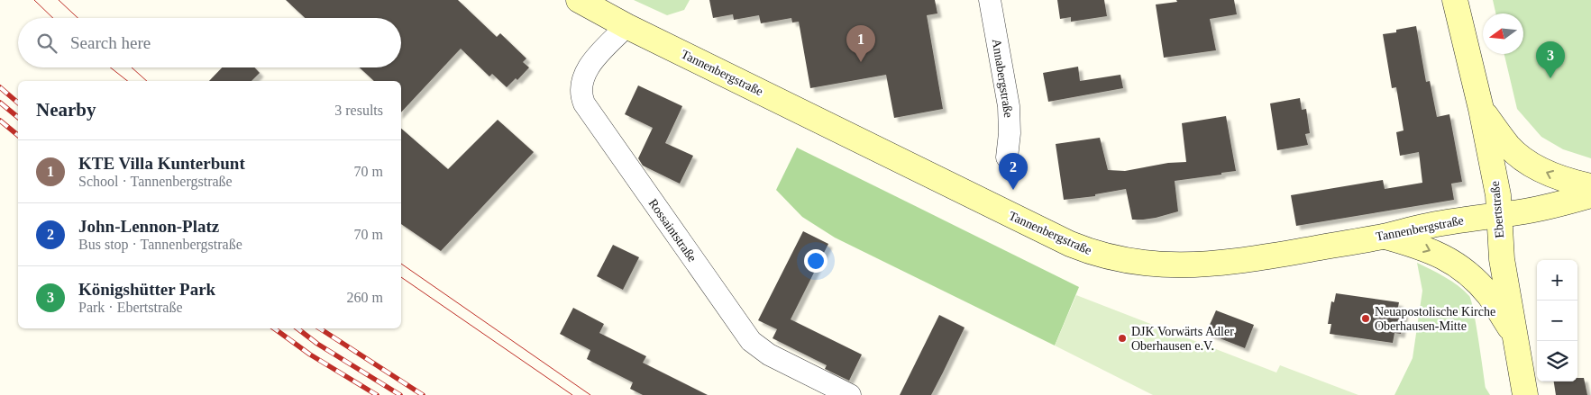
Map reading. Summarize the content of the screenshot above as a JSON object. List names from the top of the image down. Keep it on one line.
{"streets":{"street":["Tannenbergstraße","Annabergstraße","Ebertstraße","Rossaintstraße"]},"crossings":[["Tannenbergstraße","Ebertstraße"],["Tannenbergstraße","Rossaintstraße"]],"places":["Neuapostolische Kirche Oberhausen-Mitte","DJK Vorwärts Adler Oberhausen e.V."],"north":"left","page":{"search":"Search here","pins":["1","3","2"],"heading":["Nearby","3 results"],"list":[{"mark":"1","name":"KTE Villa Kunterbunt","note":"School · Tannenbergstraße","value":"70 m"},{"mark":"2","name":"John-Lennon-Platz","note":"Bus stop · Tannenbergstraße","value":"70 m"},{"mark":"3","name":"Königshütter Park","note":"Park · Ebertstraße","value":"260 m"}],"map_buttons":["+","−"]}}
